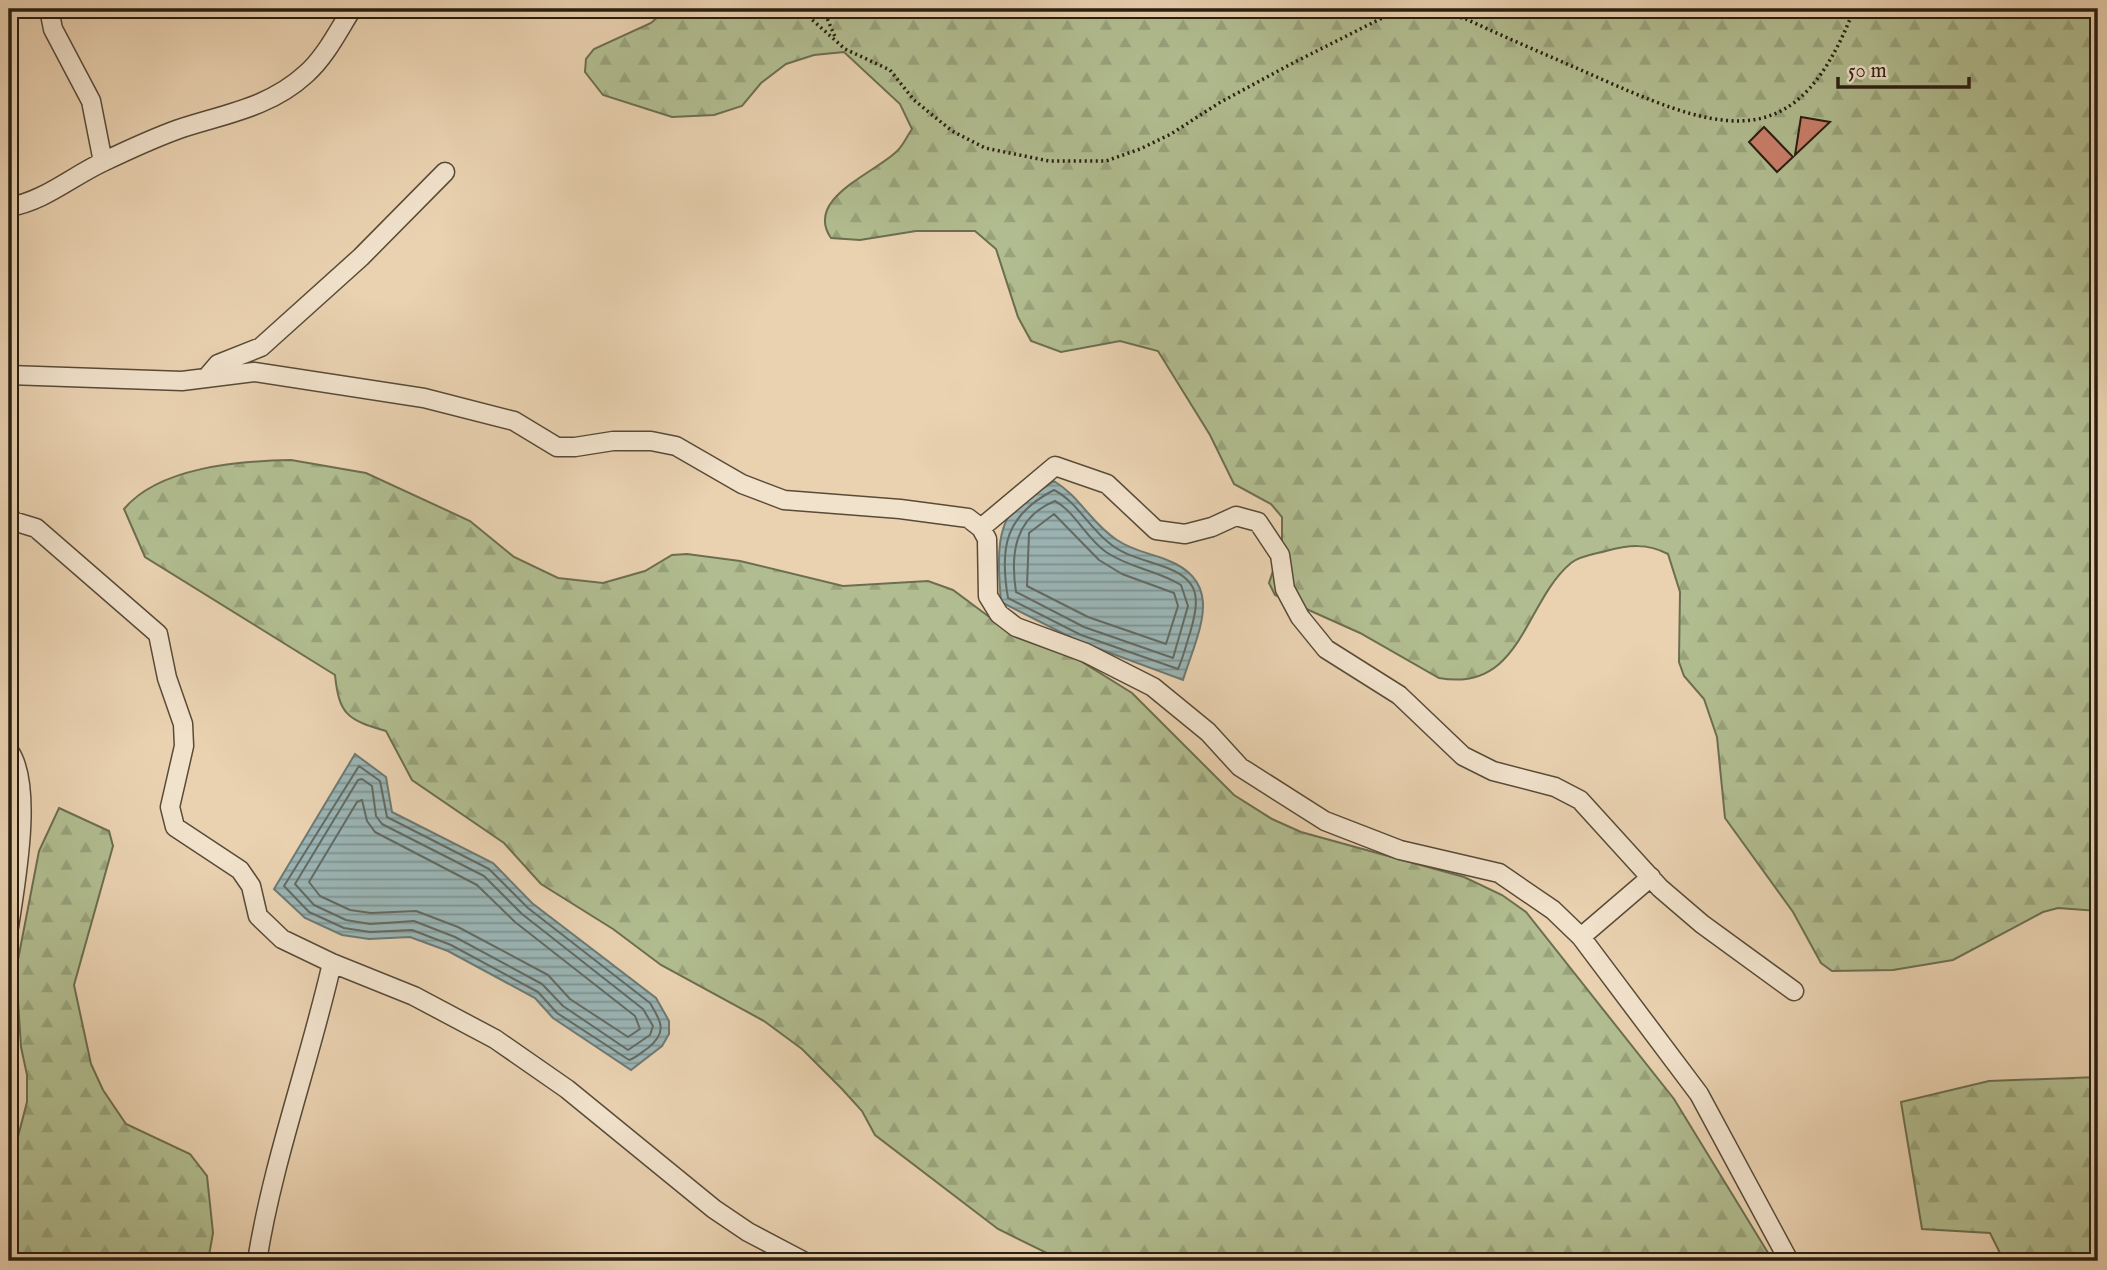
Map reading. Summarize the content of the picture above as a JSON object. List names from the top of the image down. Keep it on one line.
{"scale_bar":"50 m"}
